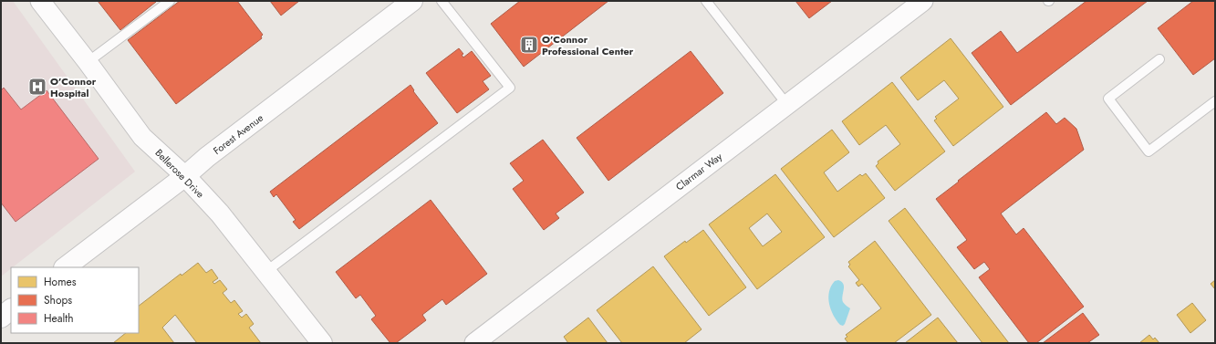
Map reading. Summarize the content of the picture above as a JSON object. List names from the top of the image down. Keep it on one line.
{"streets":{"main road":["Forest Avenue","Bellerose Drive"],"street":["Clarmar Way"]},"crossings":[["Forest Avenue","Bellerose Drive"]],"places":{"building":["O’Connor Professional Center"],"hospital":["O’Connor Hospital"]},"legend":["Homes","Shops","Health"]}
